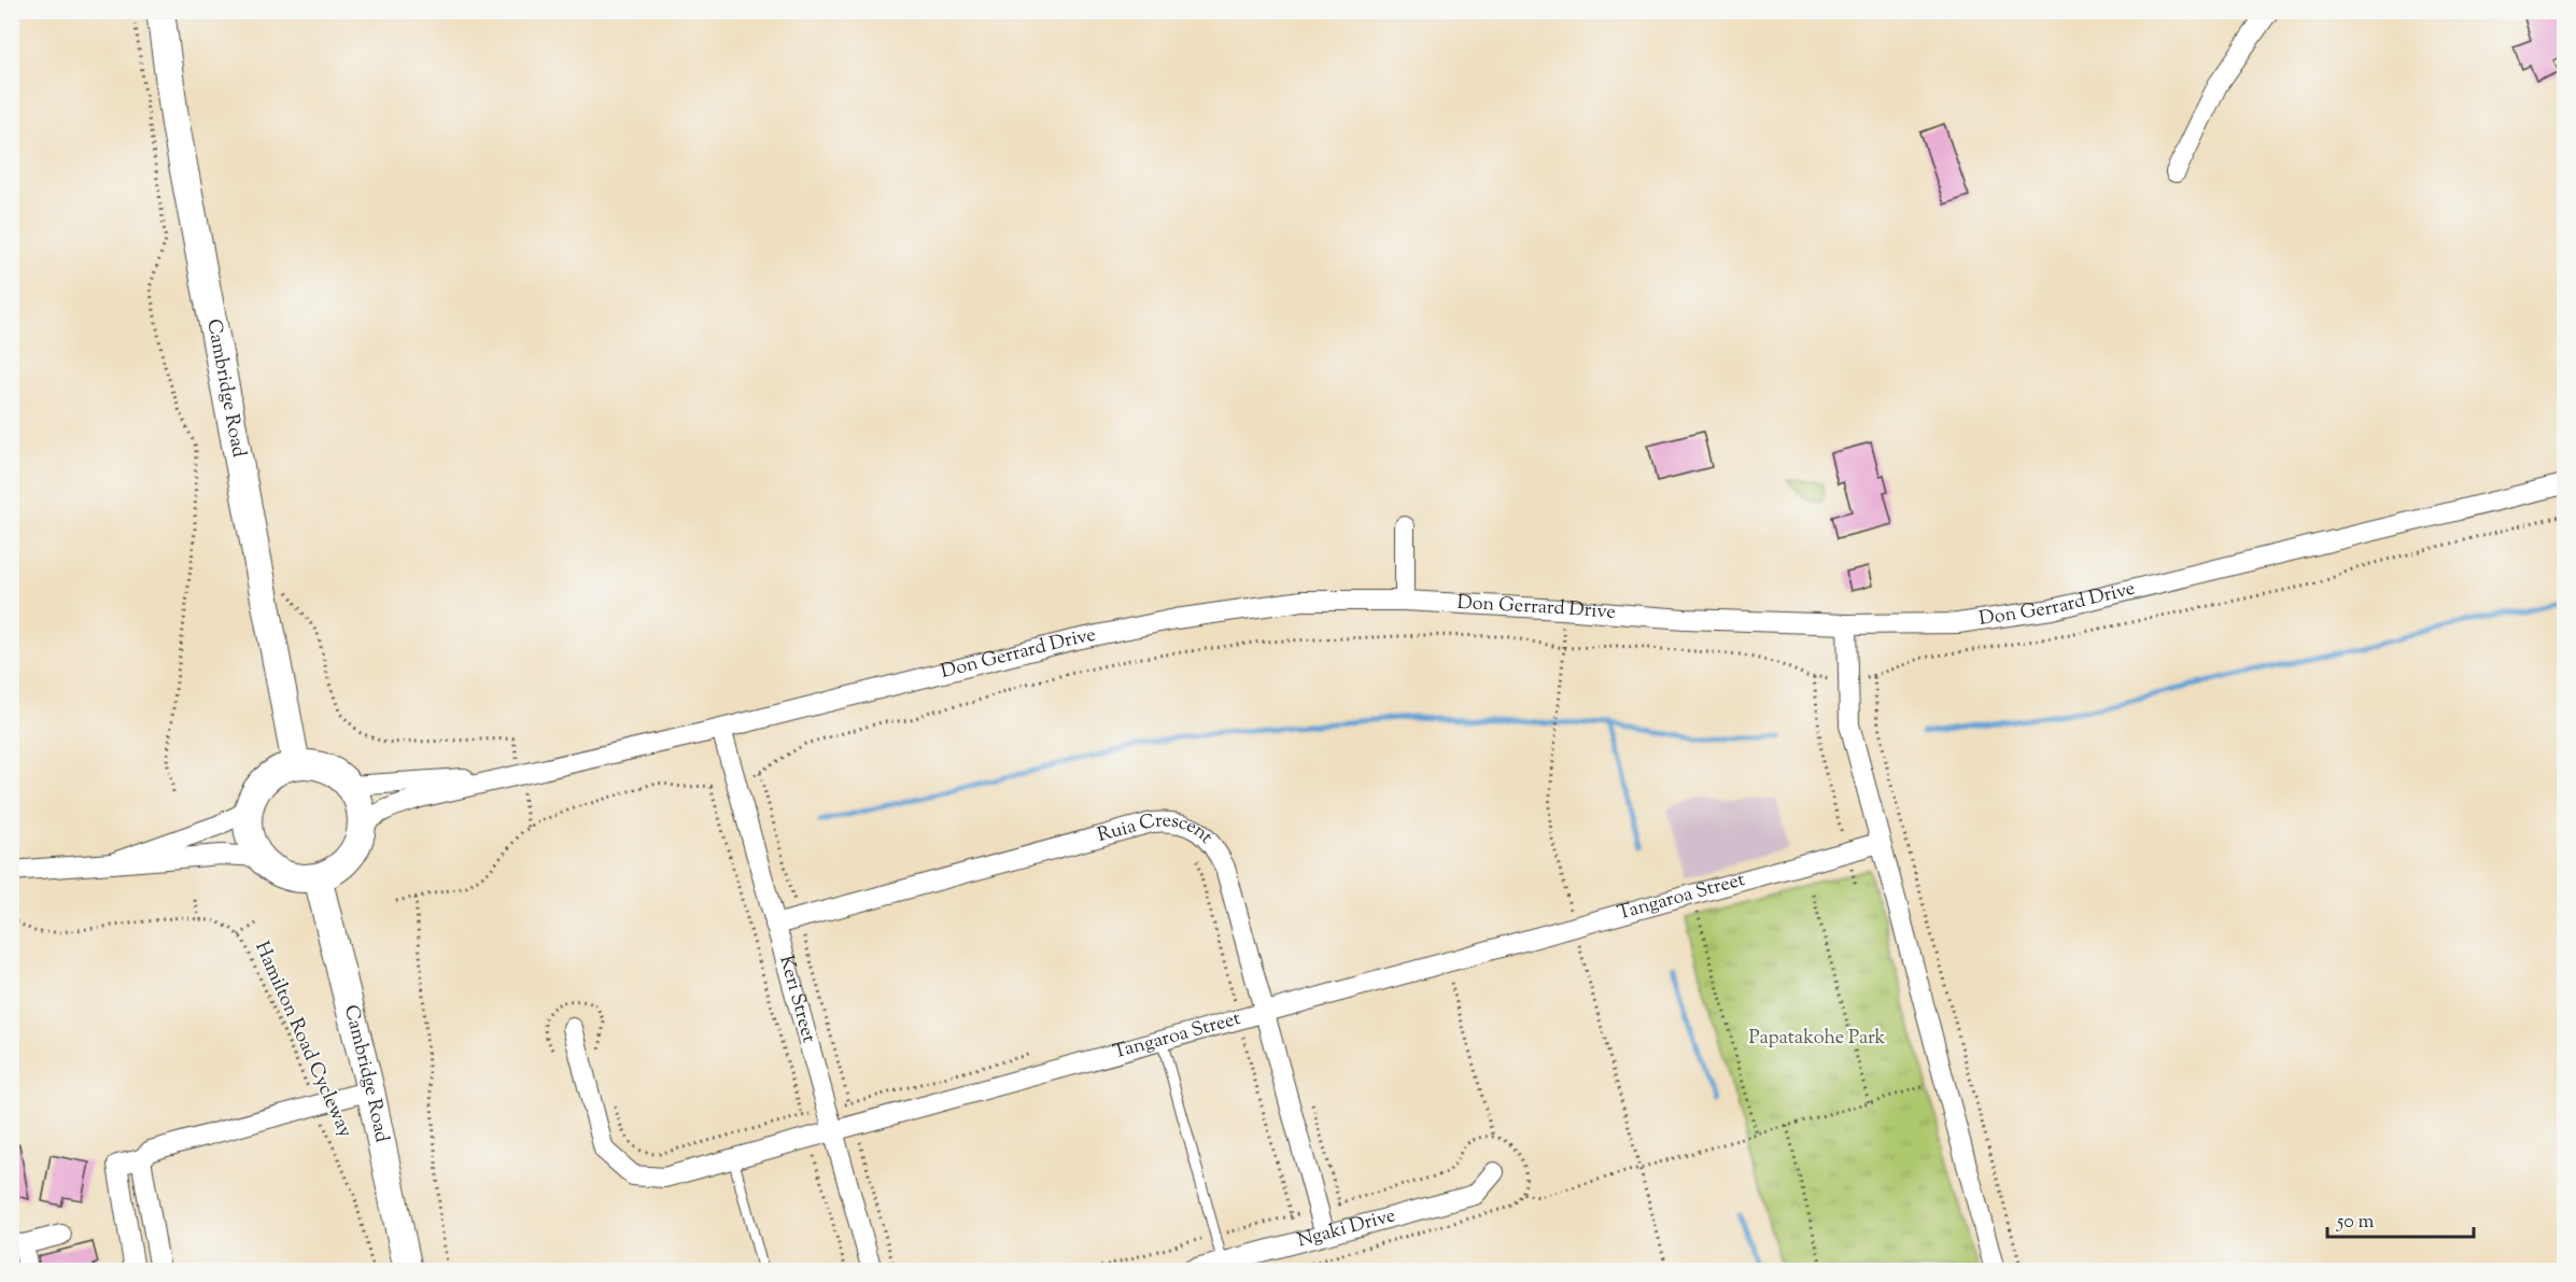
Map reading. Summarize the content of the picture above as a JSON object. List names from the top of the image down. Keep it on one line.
{"streets":{"main road":["Cambridge Road"],"street":["Don Gerrard Drive","Ruia Crescent","Tangaroa Street","Keri Street","Ngaki Drive"],"path":["Hamilton Road Cycleway"]},"crossings":[["Cambridge Road","Don Gerrard Drive"],["Don Gerrard Drive","Keri Street"],["Ruia Crescent","Tangaroa Street"],["Ruia Crescent","Keri Street"],["Ruia Crescent","Ngaki Drive"],["Tangaroa Street","Keri Street"]],"parks":["Papatakohe Park"],"scale_bar":"50 m"}
